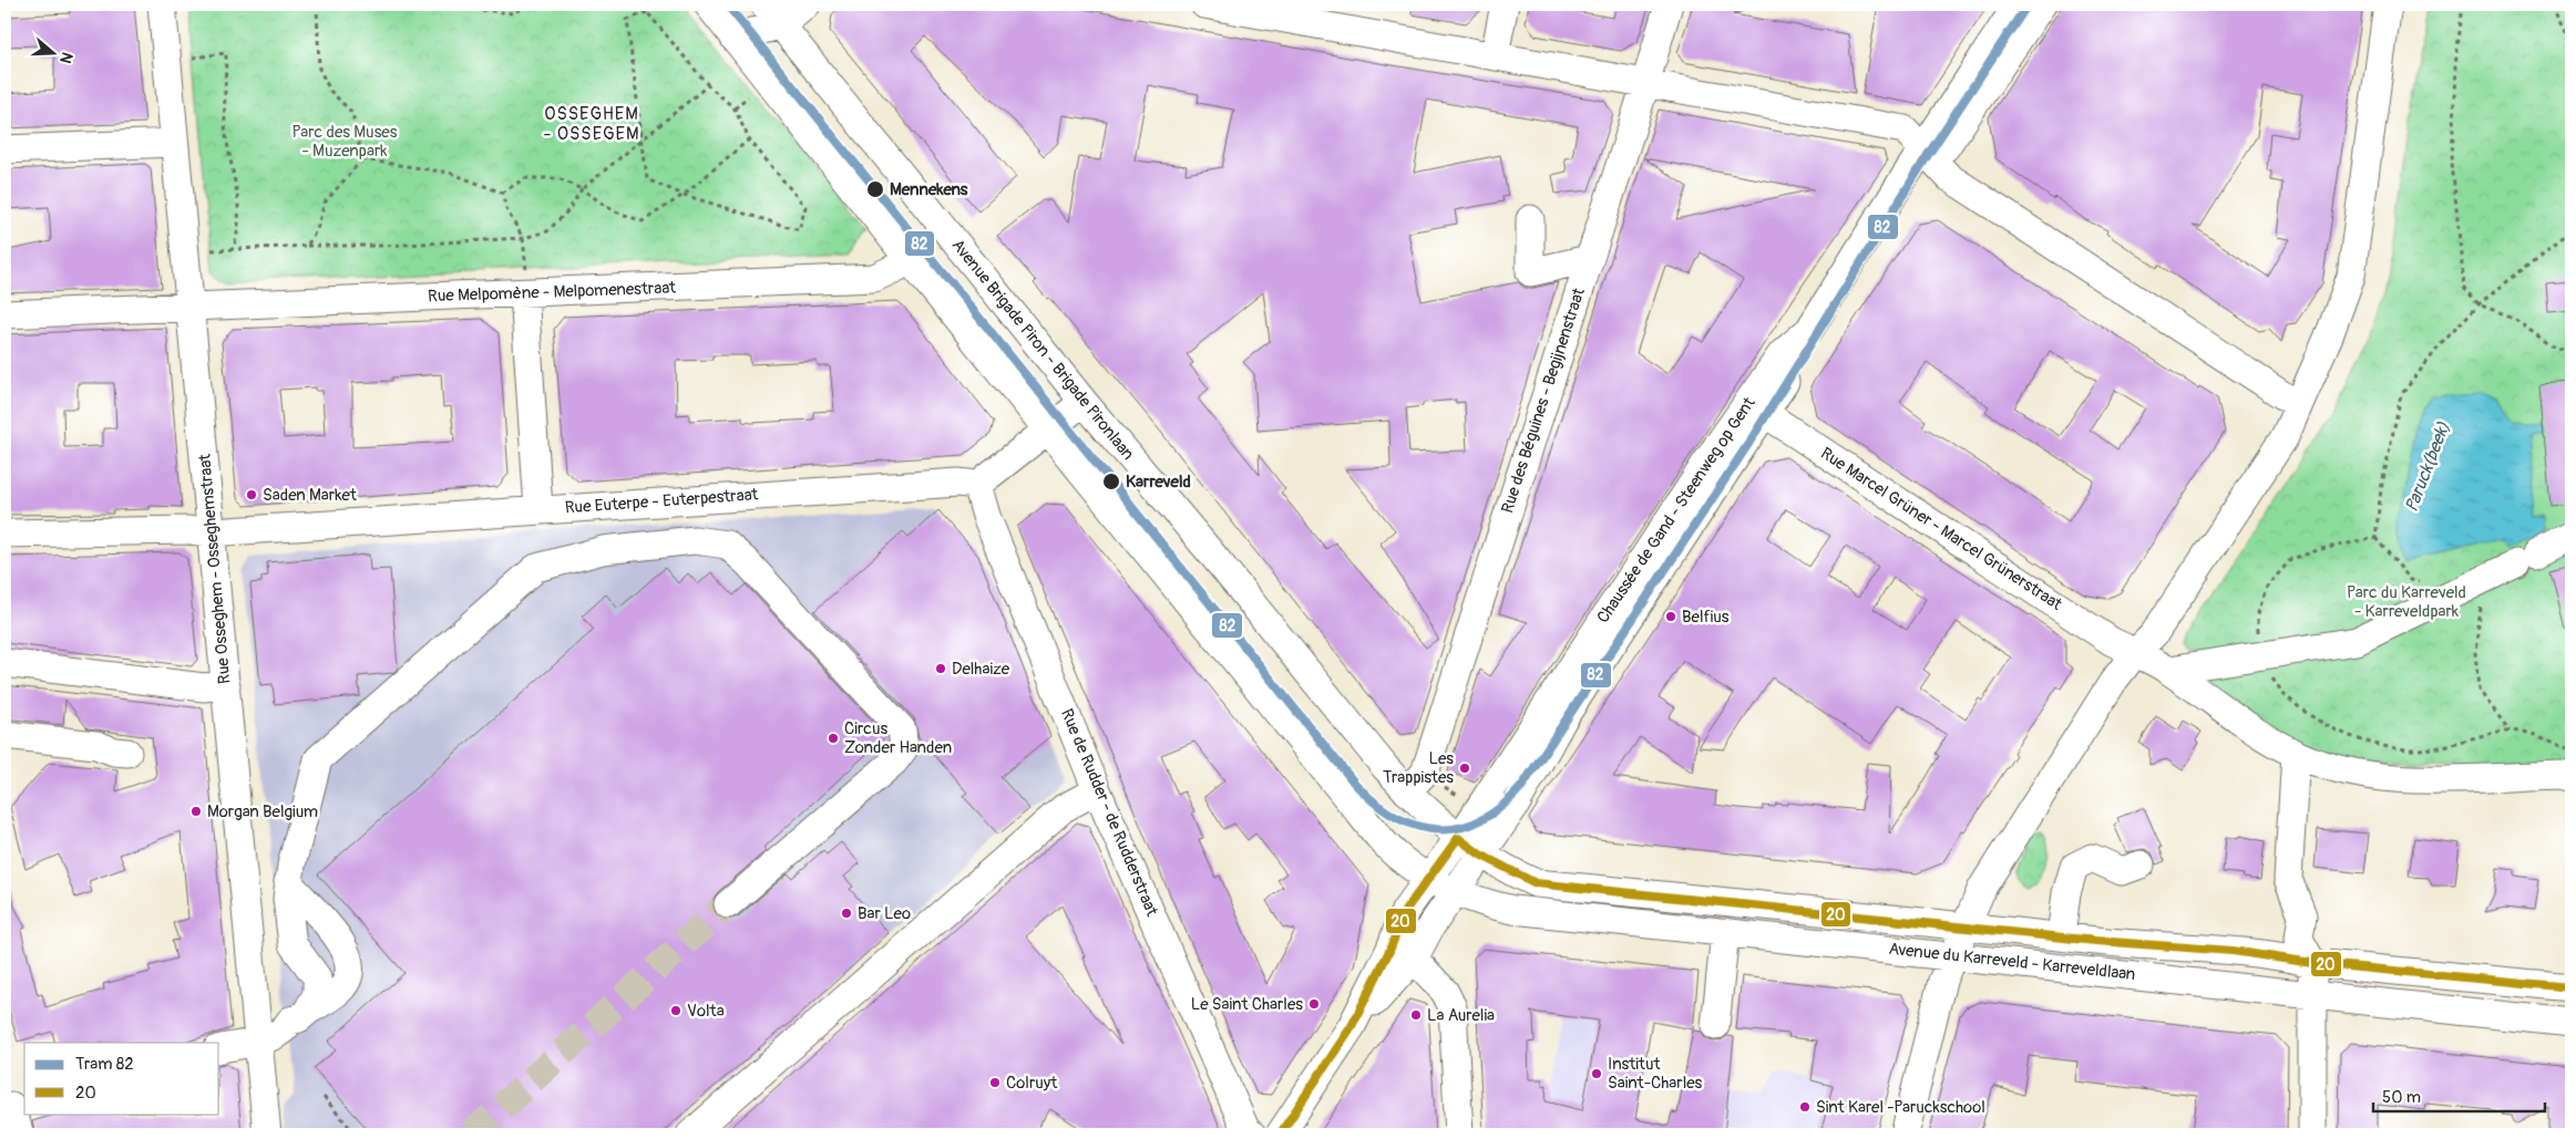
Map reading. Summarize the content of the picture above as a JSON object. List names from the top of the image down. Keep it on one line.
{"streets":{"street":["Rue Melpomène - Melpomenestraat","Avenue Brigade Piron - Brigade Pironlaan","Rue des Béguines - Begijnenstraat","Rue Euterpe - Euterpestraat","Chaussée de Gand - Steenweg op Gent","Rue Marcel Grüner - Marcel Grünerstraat","Rue Osseghem - Osseghemstraat","Rue de Rudder - de Rudderstraat","Avenue du Karreveld - Karreveldlaan"]},"crossings":[["Rue Melpomène - Melpomenestraat","Rue Osseghem - Osseghemstraat"],["Avenue Brigade Piron - Brigade Pironlaan","Rue des Béguines - Begijnenstraat"],["Avenue Brigade Piron - Brigade Pironlaan","Chaussée de Gand - Steenweg op Gent"],["Avenue Brigade Piron - Brigade Pironlaan","Avenue du Karreveld - Karreveldlaan"],["Rue Euterpe - Euterpestraat","Rue Osseghem - Osseghemstraat"],["Rue Euterpe - Euterpestraat","Rue de Rudder - de Rudderstraat"],["Chaussée de Gand - Steenweg op Gent","Rue Marcel Grüner - Marcel Grünerstraat"],["Chaussée de Gand - Steenweg op Gent","Avenue du Karreveld - Karreveldlaan"]],"districts":["OSSEGHEM - OSSEGEM"],"water":["Paruck(beek)"],"parks":["Parc des Muses - Muzenpark","Parc du Karreveld - Karreveldpark"],"places":["Mennekens","Karreveld","Saden Market","Belfius","Delhaize","Circus Zonder Handen","Les Trappistes","Morgan Belgium","Bar Leo","Le Saint Charles","Volta","La Aurelia","Institut Saint-Charles","Colruyt","Sint Karel -Paruckschool"],"lines":["tram line 82","transit line 20"],"legend":["Tram 82","20"],"scale_bar":"50 m","north":"right"}
